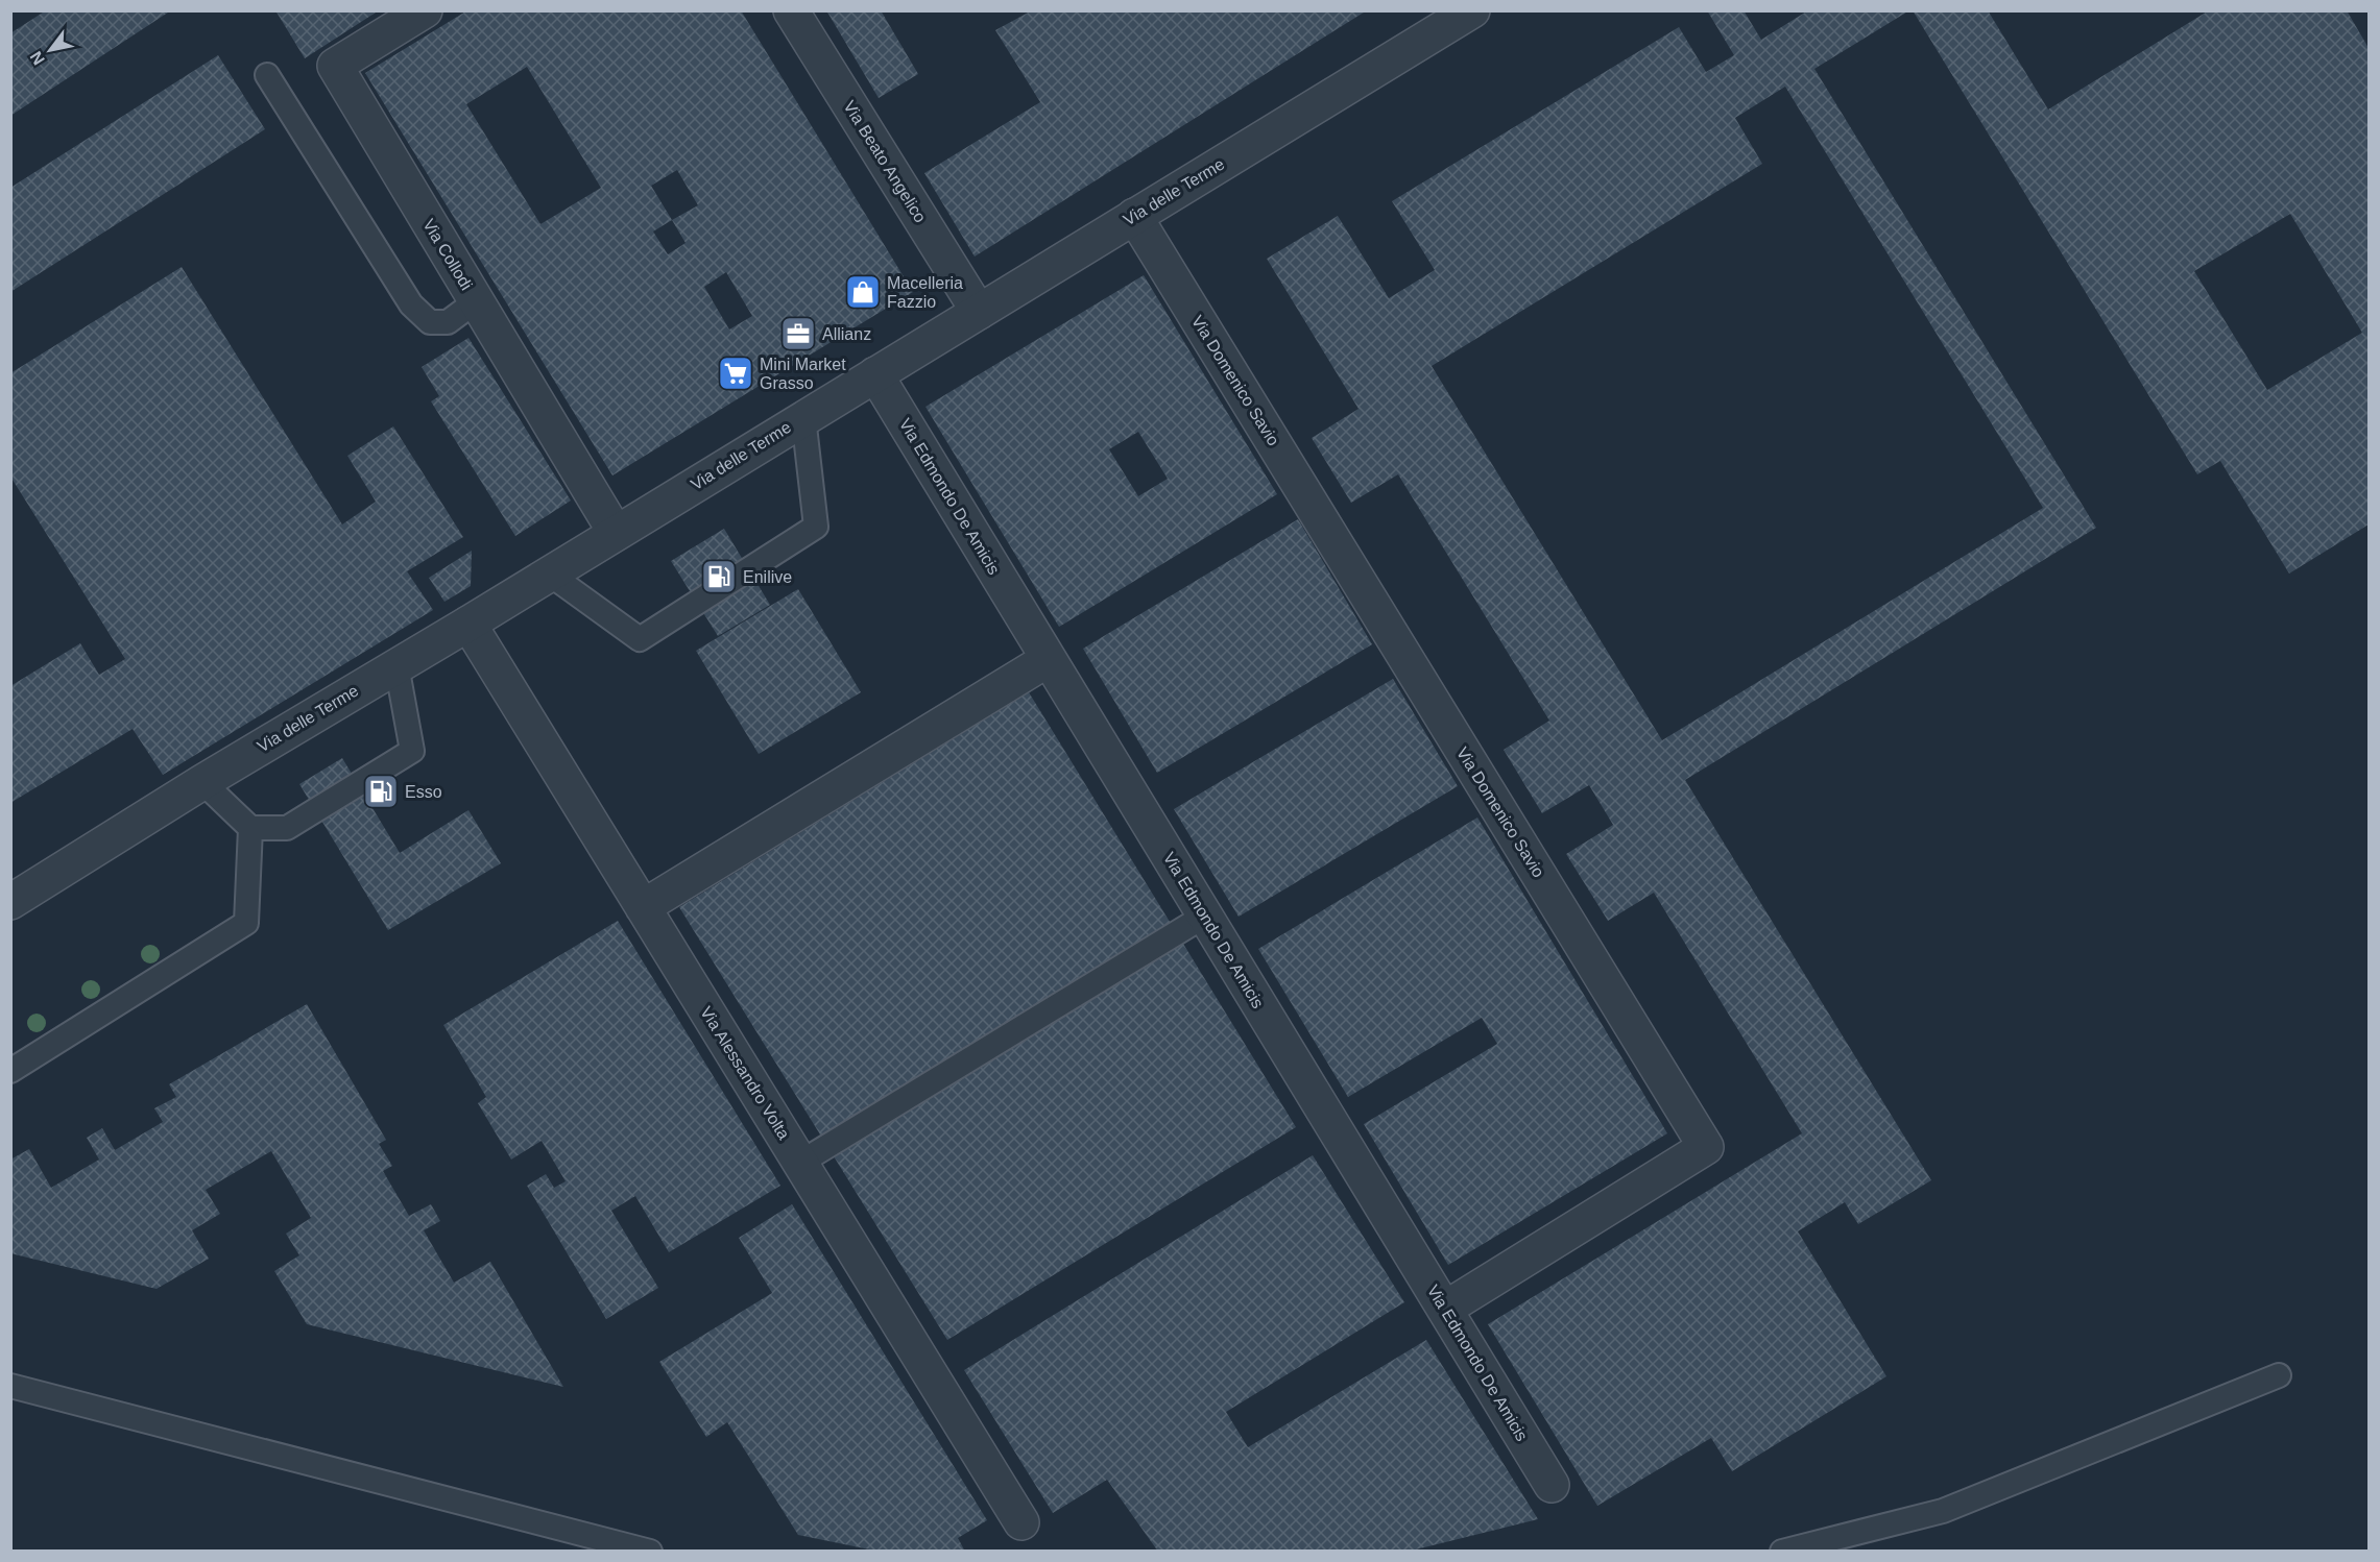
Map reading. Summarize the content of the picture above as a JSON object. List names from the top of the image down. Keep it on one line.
{"streets":{"street":["Via Beato Angelico","Via delle Terme","Via Collodi","Via Domenico Savio","Via Edmondo De Amicis","Via Alessandro Volta"]},"crossings":[["Via Beato Angelico","Via delle Terme"],["Via delle Terme","Via Collodi"],["Via delle Terme","Via Domenico Savio"],["Via delle Terme","Via Edmondo De Amicis"],["Via delle Terme","Via Alessandro Volta"],["Via Domenico Savio","Via Edmondo De Amicis"]],"places":{"shop":["Macelleria Fazzio"],"office":["Allianz"],"supermarket":["Mini Market Grasso"],"fuel station":["Enilive","Esso"]},"north":"bottom left"}
